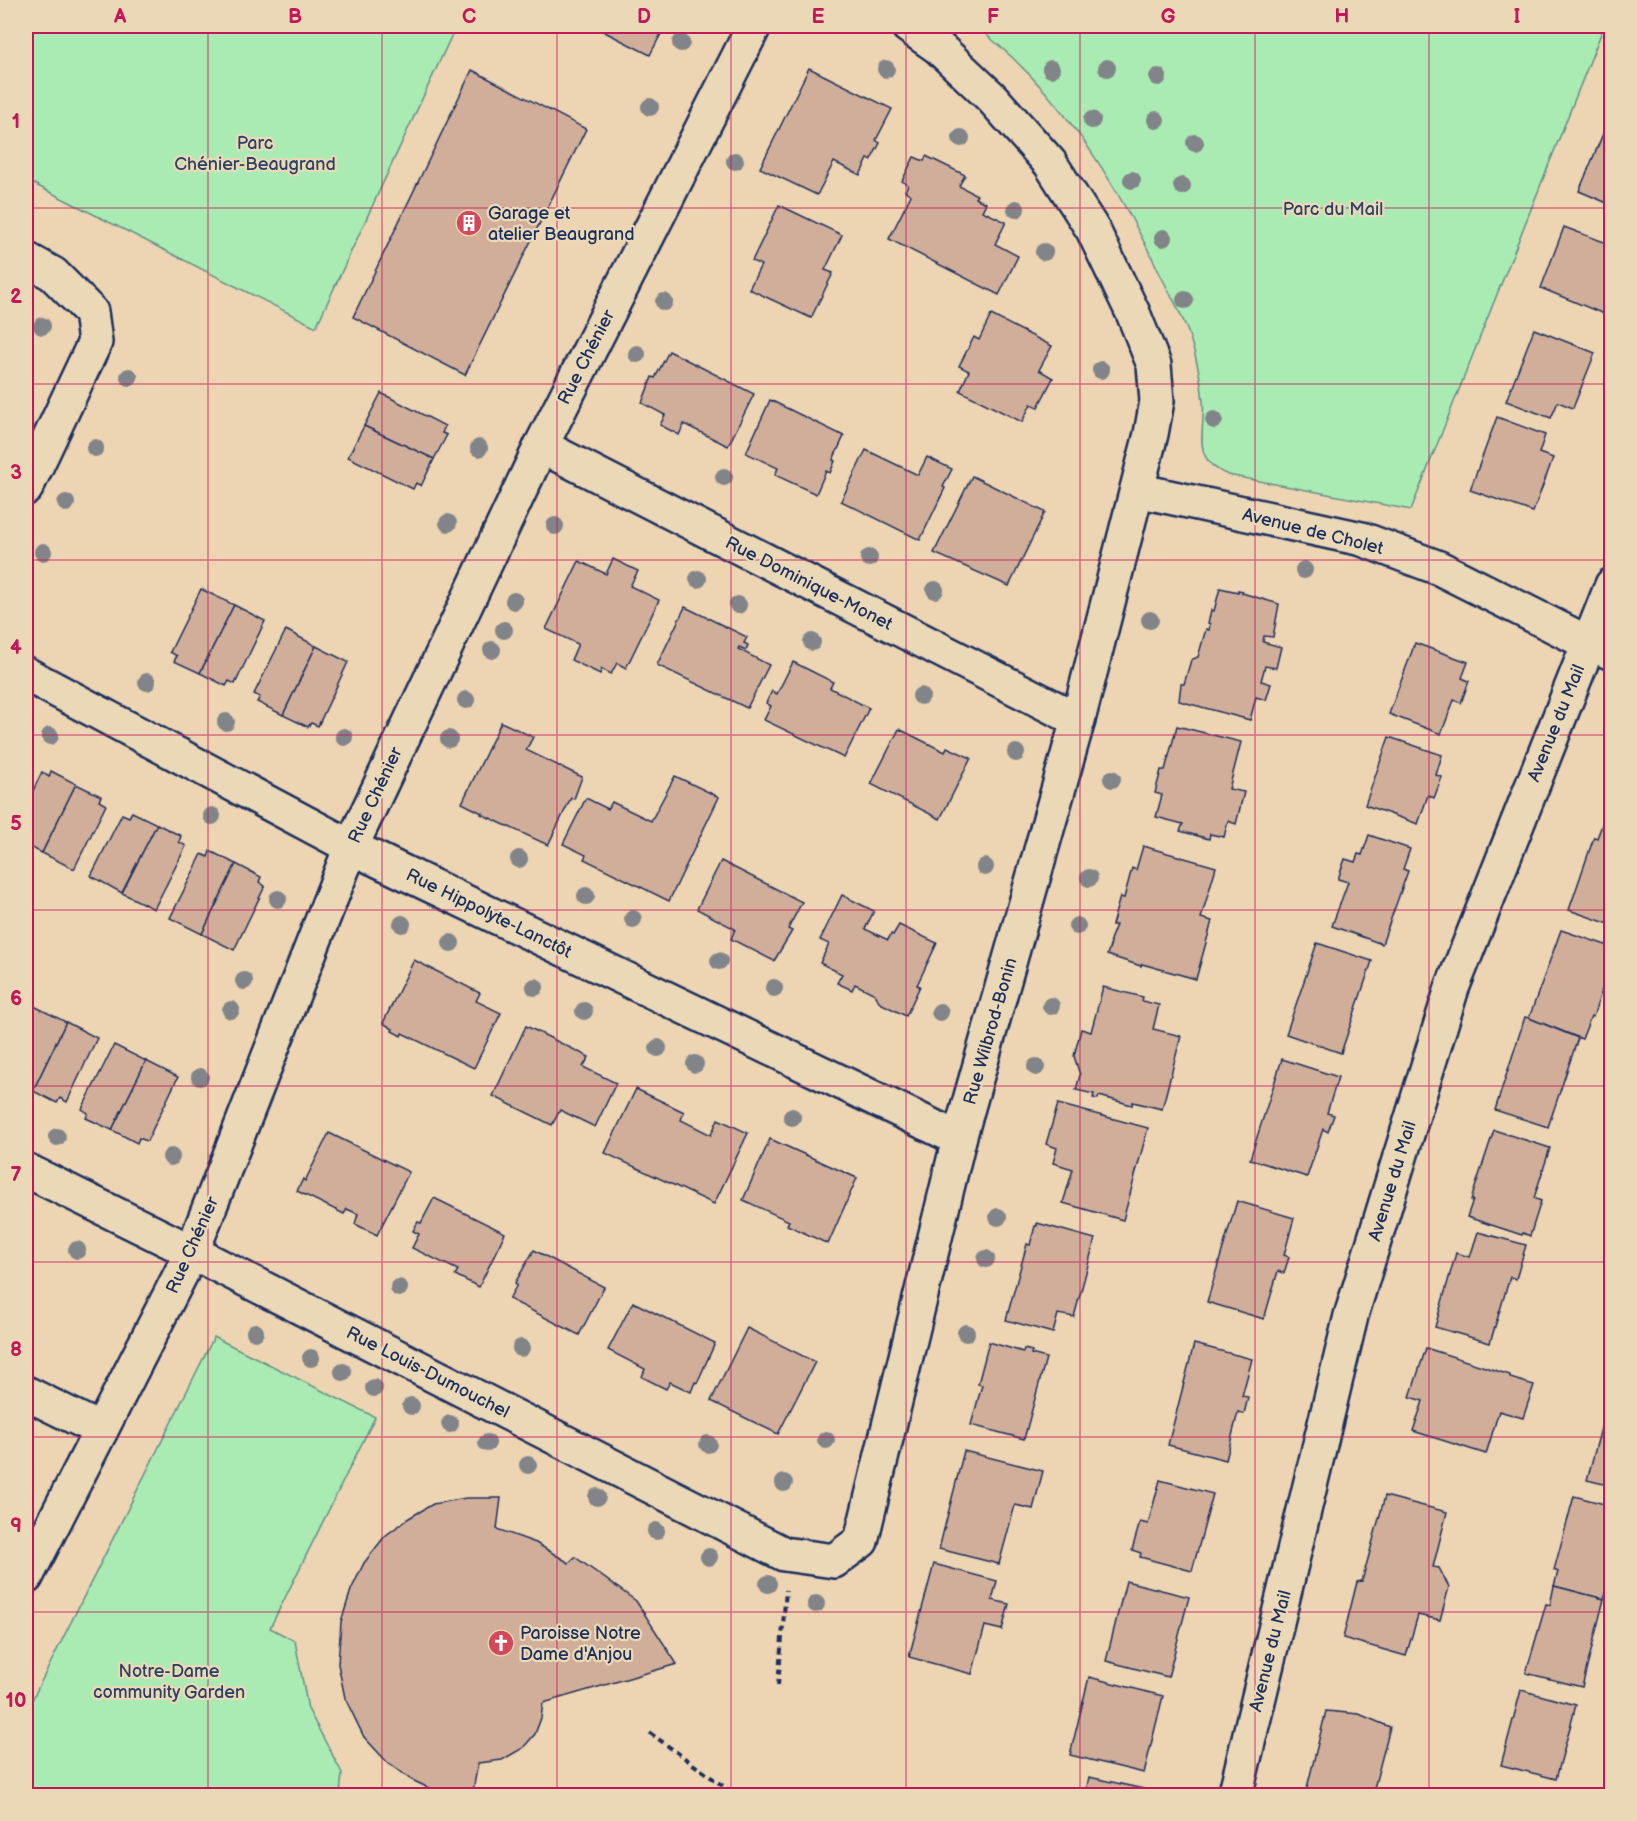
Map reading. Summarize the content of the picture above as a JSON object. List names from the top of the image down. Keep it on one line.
{"streets":{"street":["Rue Chénier","Avenue de Cholet","Rue Dominique-Monet","Avenue du Mail","Rue Hippolyte-Lanctôt","Rue Wilbrod-Bonin","Rue Louis-Dumouchel"]},"crossings":[["Rue Chénier","Rue Dominique-Monet"],["Rue Chénier","Rue Hippolyte-Lanctôt"],["Rue Chénier","Rue Louis-Dumouchel"],["Avenue de Cholet","Avenue du Mail"],["Avenue de Cholet","Rue Wilbrod-Bonin"],["Rue Dominique-Monet","Rue Wilbrod-Bonin"],["Rue Hippolyte-Lanctôt","Rue Wilbrod-Bonin"],["Rue Wilbrod-Bonin","Rue Louis-Dumouchel"]],"parks":["Parc Chénier-Beaugrand","Parc du Mail","Notre-Dame community Garden"],"places":{"building":["Garage et atelier Beaugrand"],"church":["Paroisse Notre Dame d'Anjou"]},"grid":{"columns":["A","B","C","D","E","F","G","H","I"],"rows":["1","2","3","4","5","6","7","8","9","10"]}}
